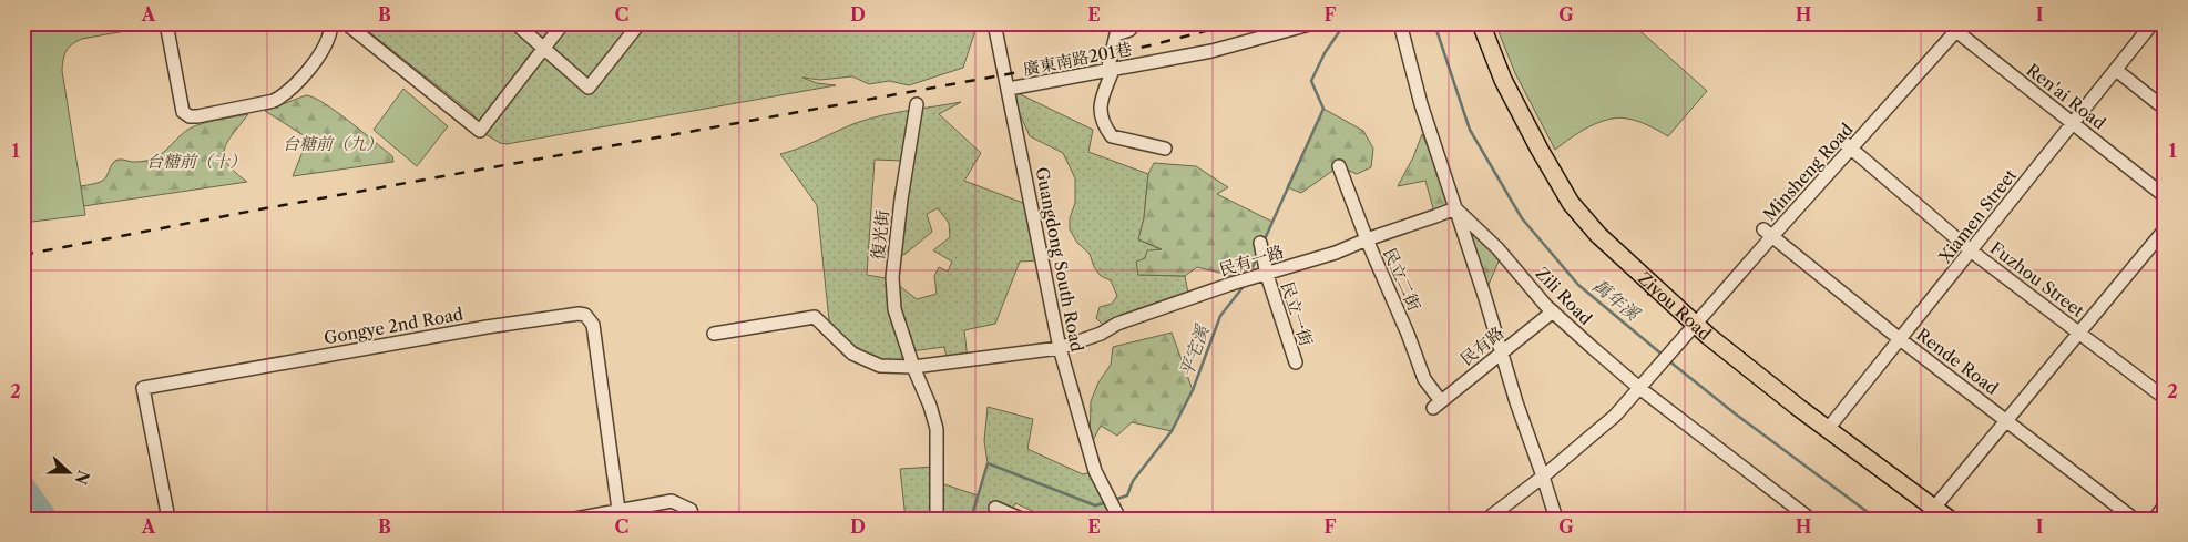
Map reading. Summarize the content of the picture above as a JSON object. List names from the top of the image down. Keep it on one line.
{"streets":{"main road":["Ziyou Road"],"street":["廣東南路201巷","Ren'ai Road","Minsheng Road","Xiamen Street","復光街","Guangdong South Road","民有一路","民立二街","Fuzhou Street","Zili Road","民立一街","Gongye 2nd Road","民有路","Rende Road"]},"crossings":[["廣東南路201巷","Guangdong South Road"],["Ren'ai Road","Minsheng Road"],["Ren'ai Road","Xiamen Street"],["Minsheng Road","Fuzhou Street"],["Minsheng Road","Zili Road"],["Minsheng Road","Ziyou Road"],["Minsheng Road","Rende Road"],["Xiamen Street","Fuzhou Street"],["Xiamen Street","Ziyou Road"],["Xiamen Street","Rende Road"],["Guangdong South Road","民有一路"],["民有一路","民立二街"],["民有一路","Zili Road"],["民有一路","民立一街"],["民立二街","民有路"],["Zili Road","民有路"]],"water":["萬年溪","平宅溪"],"parks":["台糖前（九）","台糖前（十）"],"north":"right","grid":{"columns":["A","B","C","D","E","F","G","H","I"],"rows":["1","2"]}}
